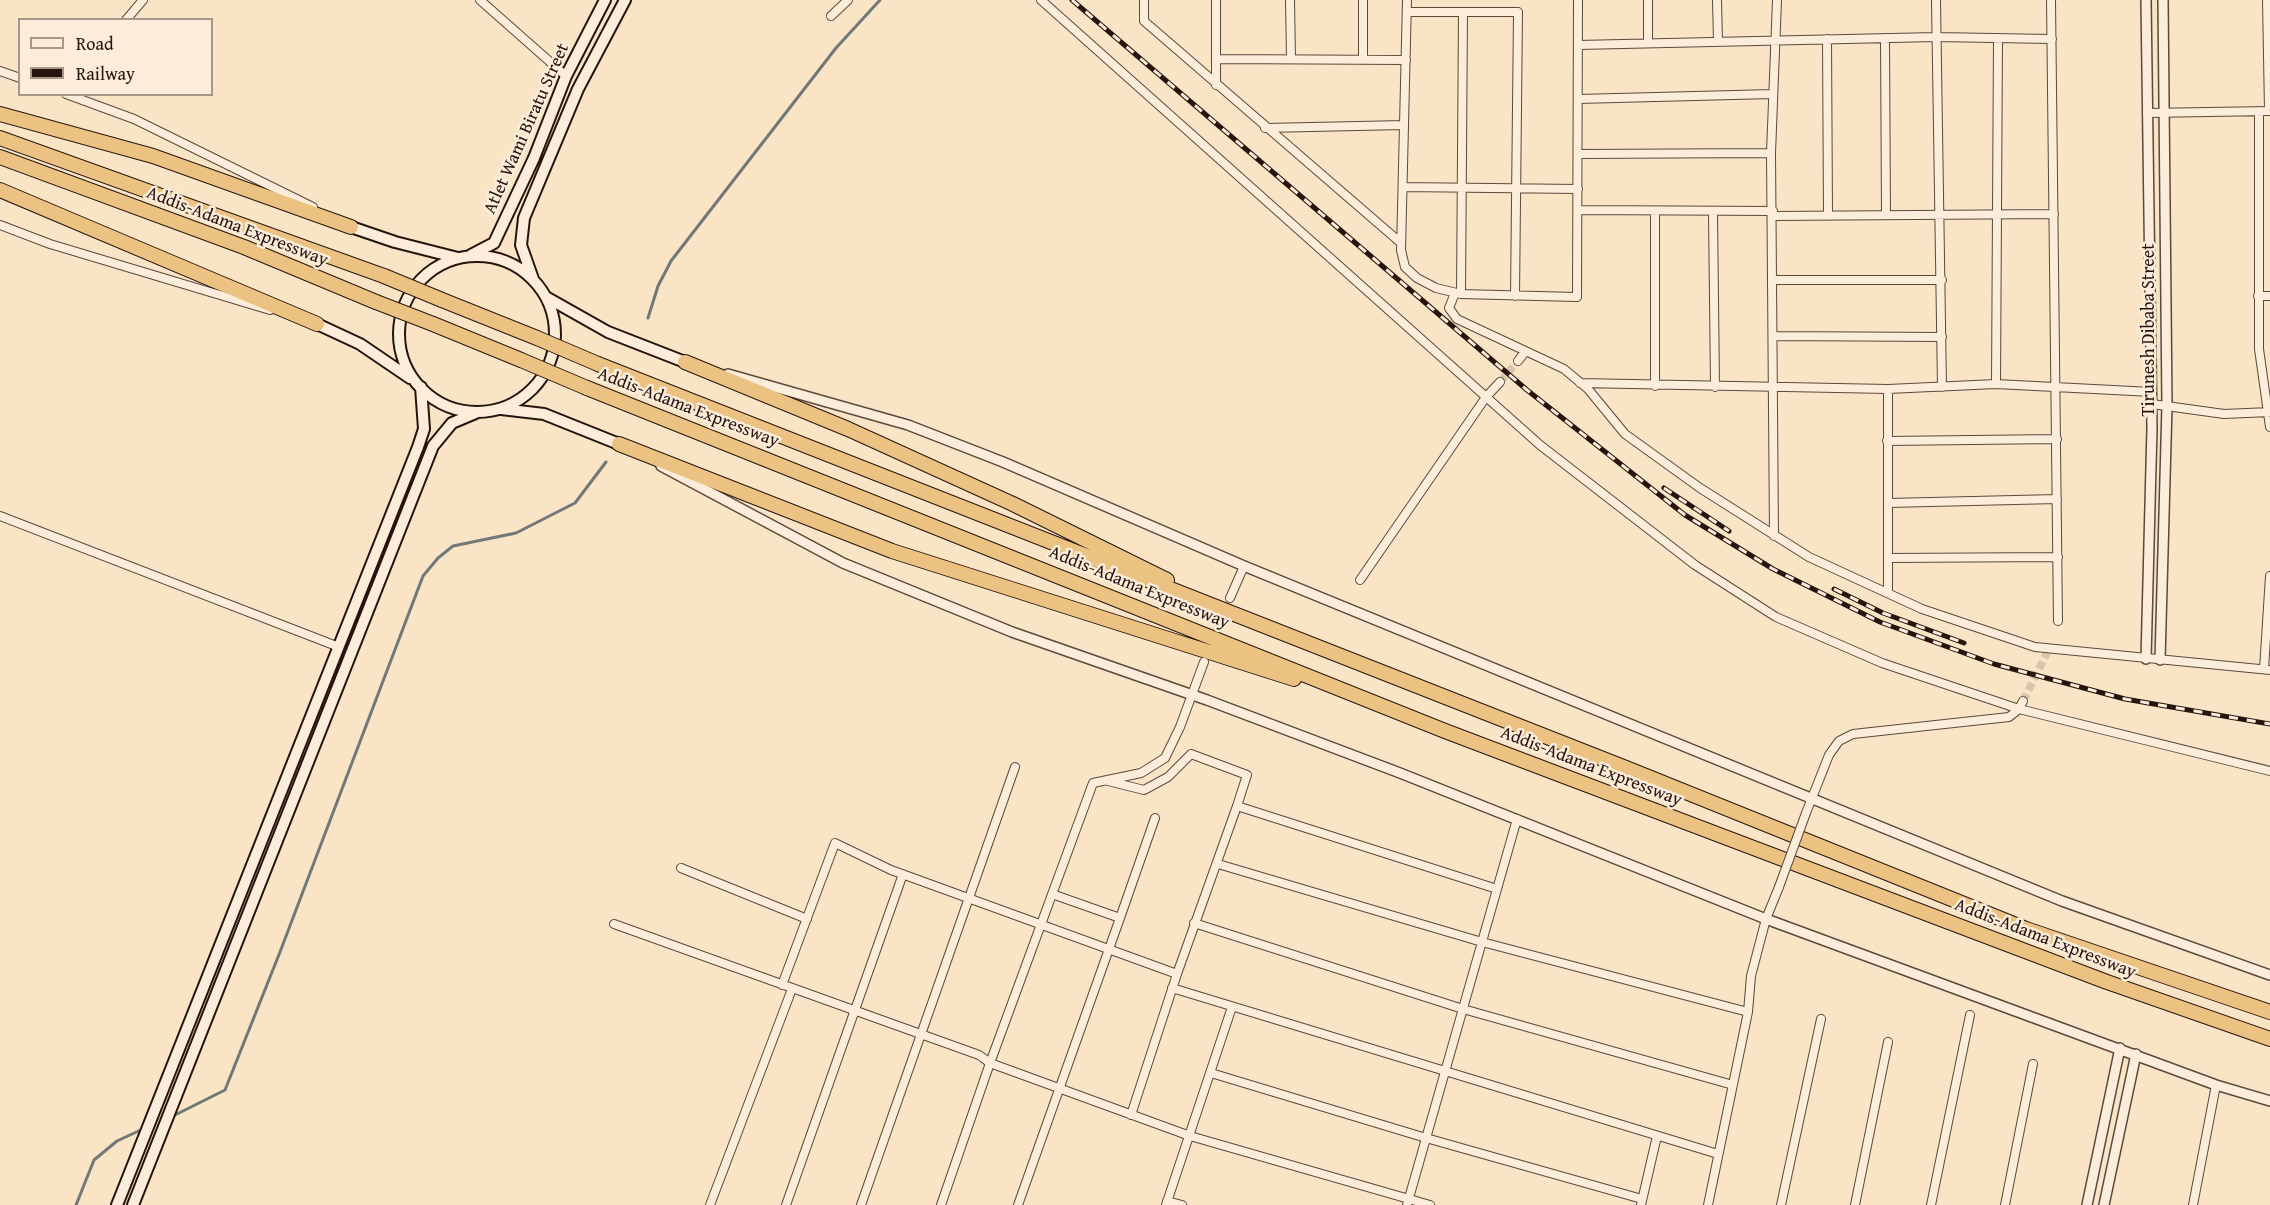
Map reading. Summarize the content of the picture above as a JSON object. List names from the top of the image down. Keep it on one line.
{"streets":{"highway":["Addis-Adama Expressway"],"main road":["Atlet Wami Biratu Street"],"street":["Tirunesh Dibaba Street"]},"legend":["Road","Railway"]}
